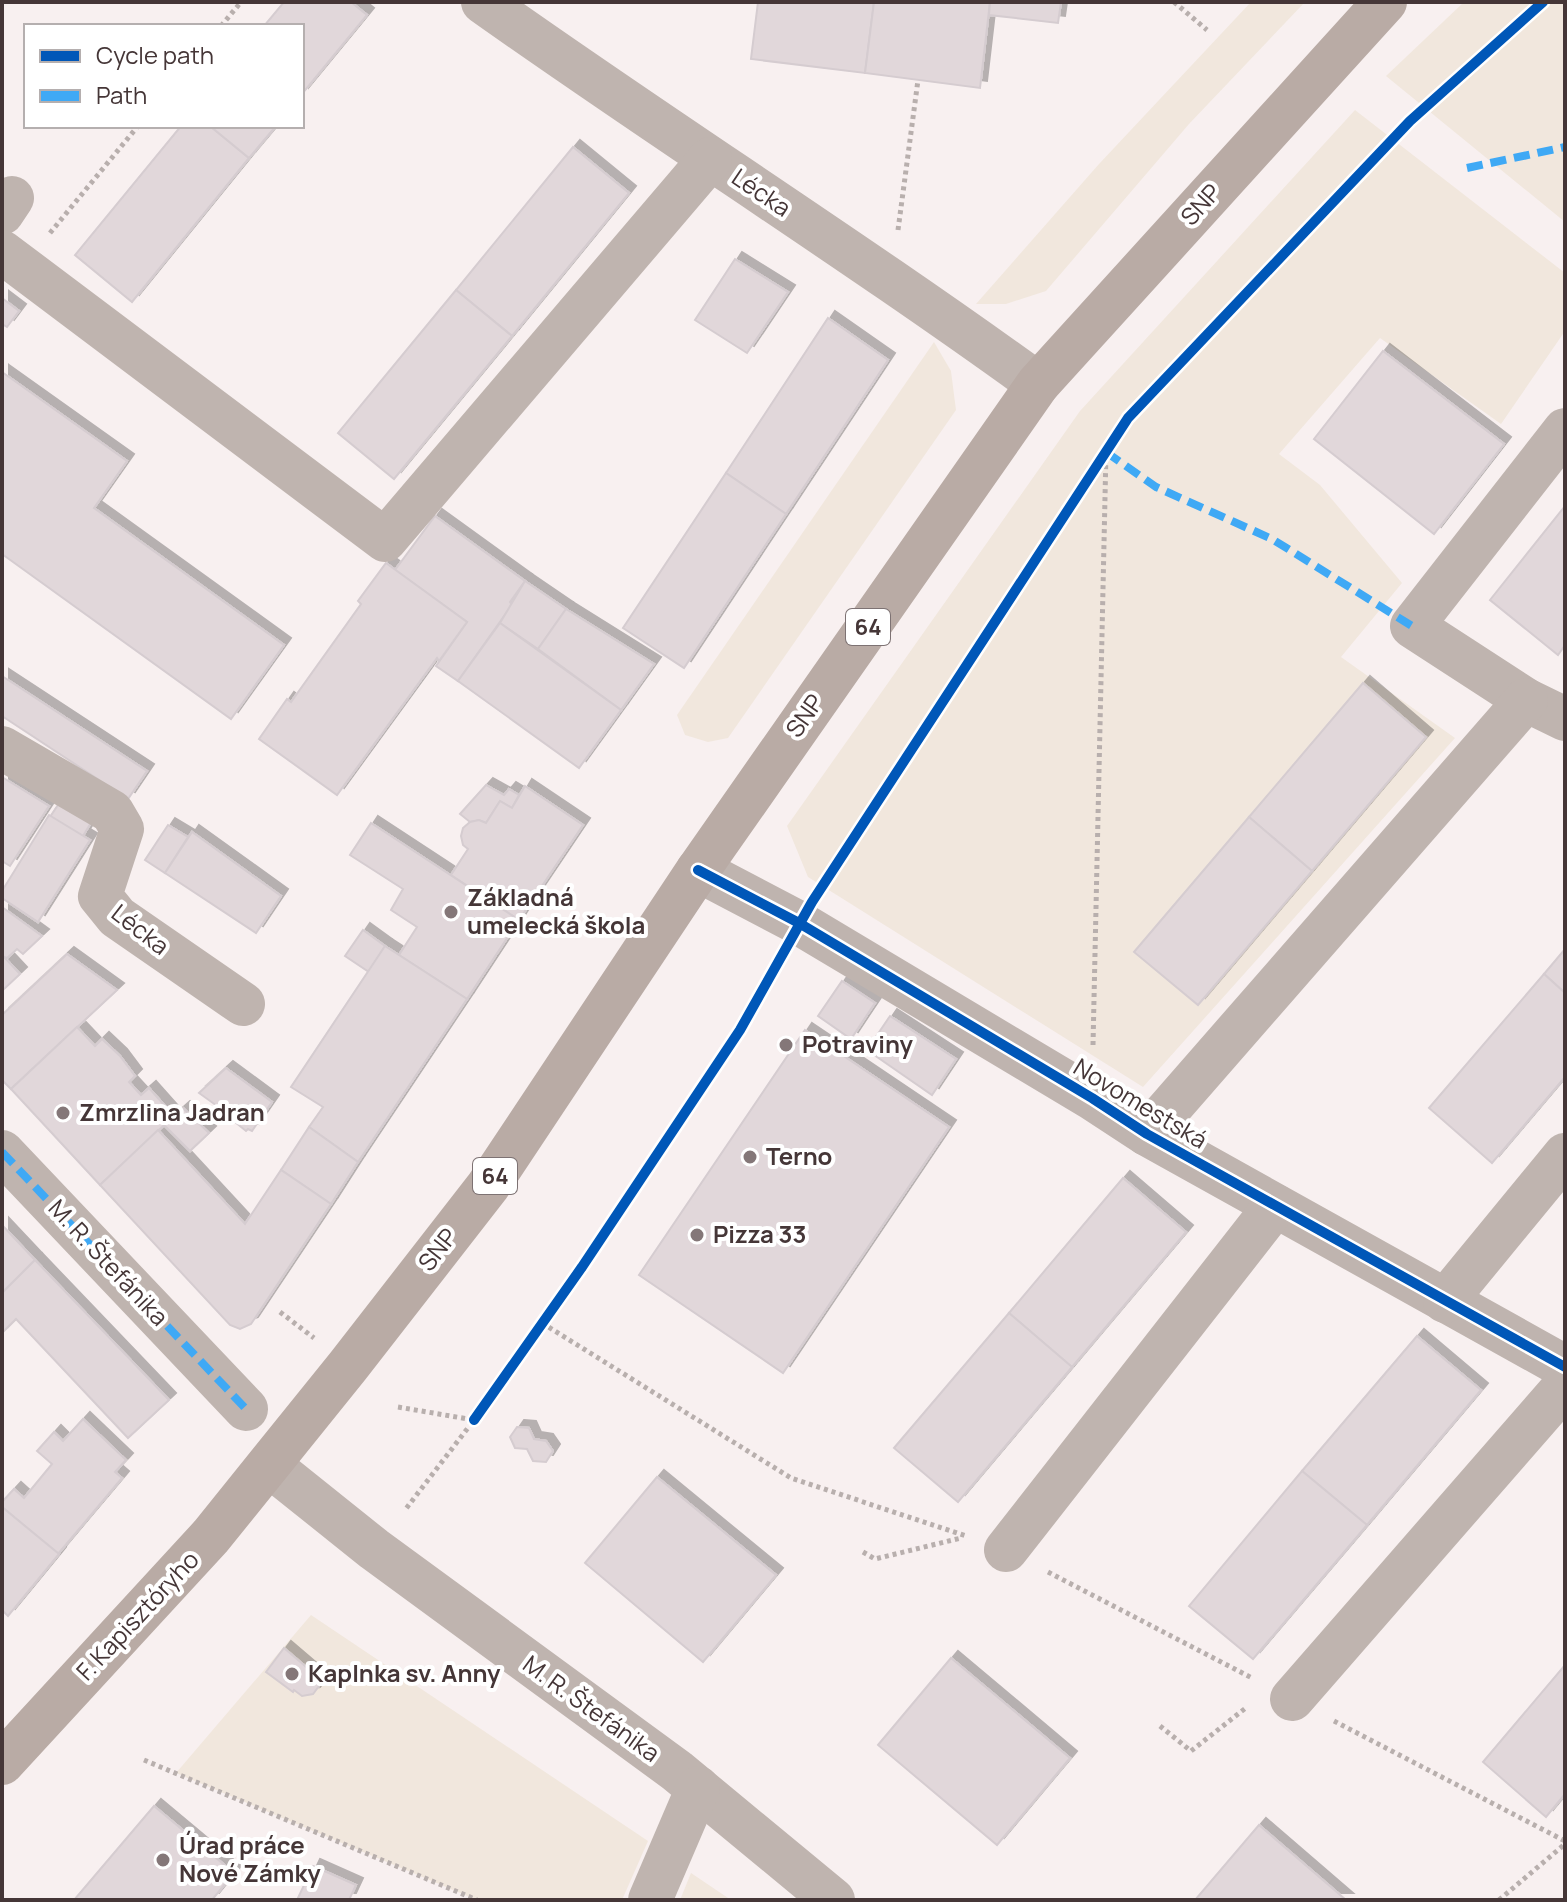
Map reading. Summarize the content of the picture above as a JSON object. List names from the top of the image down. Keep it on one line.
{"streets":{"main road":["SNP","64","F. Kapisztóryho"],"street":["Lécka","Novomestská","M. R. Štefánika"]},"crossings":[["Lécka","SNP"],["SNP","Novomestská"],["SNP","M. R. Štefánika"],["SNP","F. Kapisztóryho"],["M. R. Štefánika","F. Kapisztóryho"]],"places":["Základná umelecká škola","Potraviny","Zmrzlina Jadran","Terno","Pizza 33","Kaplnka sv. Anny","Úrad práce Nové Zámky"],"legend":["Cycle path","Path"]}
